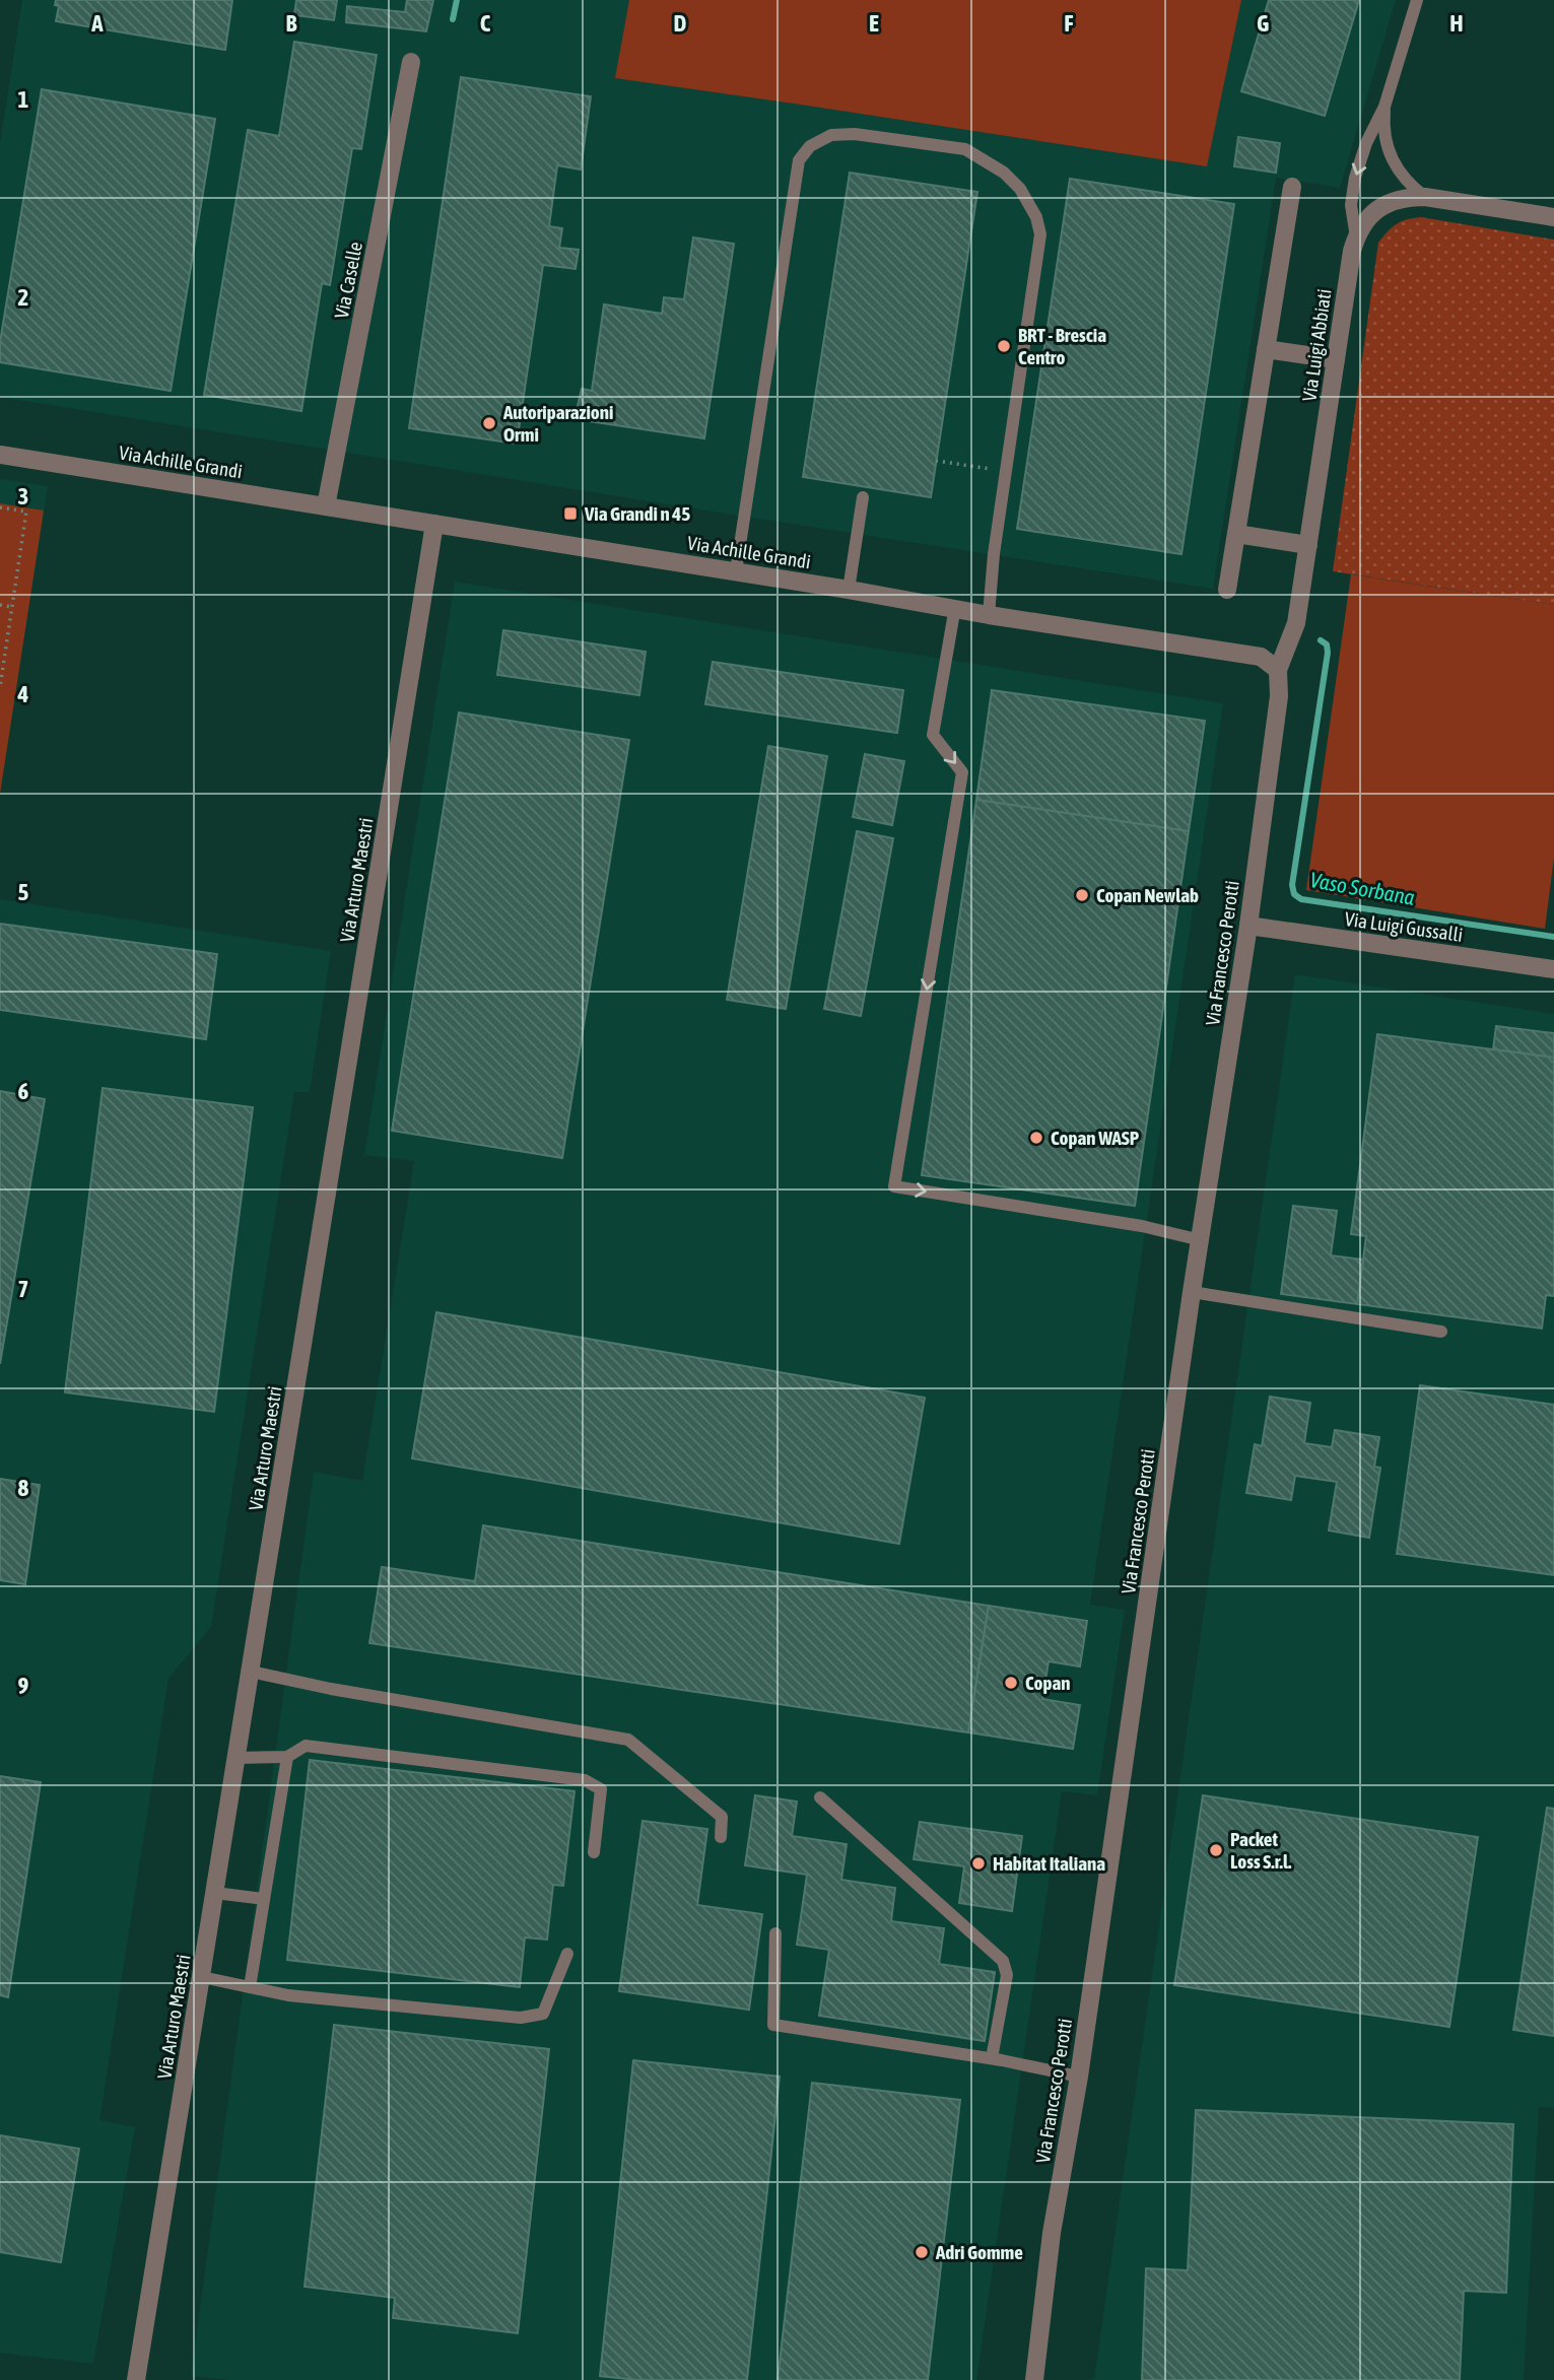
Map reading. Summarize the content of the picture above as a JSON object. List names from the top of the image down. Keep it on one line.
{"streets":{"street":["Via Caselle","Via Luigi Abbiati","Via Achille Grandi","Via Arturo Maestri","Via Luigi Gussalli","Via Francesco Perotti"]},"crossings":[["Via Caselle","Via Achille Grandi"],["Via Luigi Abbiati","Via Achille Grandi"],["Via Luigi Abbiati","Via Francesco Perotti"],["Via Achille Grandi","Via Arturo Maestri"],["Via Achille Grandi","Via Francesco Perotti"],["Via Luigi Gussalli","Via Francesco Perotti"]],"water":["Vaso Sorbana"],"places":{"other":["BRT - Brescia Centro","Autoriparazioni Ormi","Copan Newlab","Copan WASP","Copan","Packet Loss S.r.l.","Habitat Italiana","Adri Gomme"],"transit":["Via Grandi n 45"]},"grid":{"columns":["A","B","C","D","E","F","G","H"],"rows":["1","2","3","4","5","6","7","8","9"]}}
